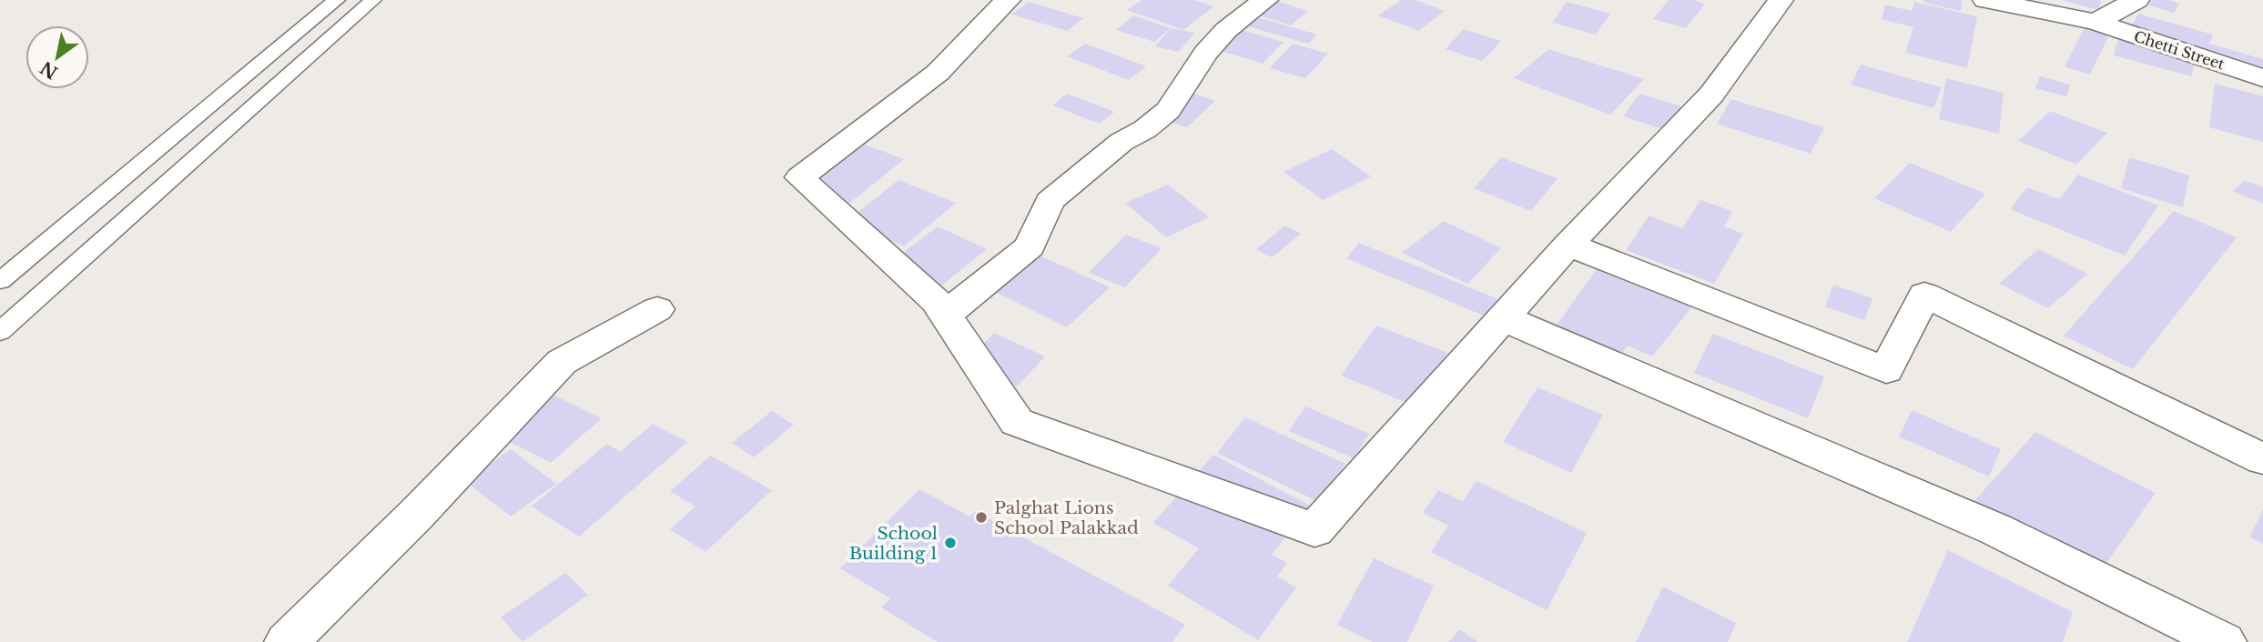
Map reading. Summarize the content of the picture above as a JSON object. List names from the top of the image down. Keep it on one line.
{"streets":{"street":["Chetti Street"]},"places":["Palghat Lions School Palakkad","School Building 1"],"north":"bottom left"}
